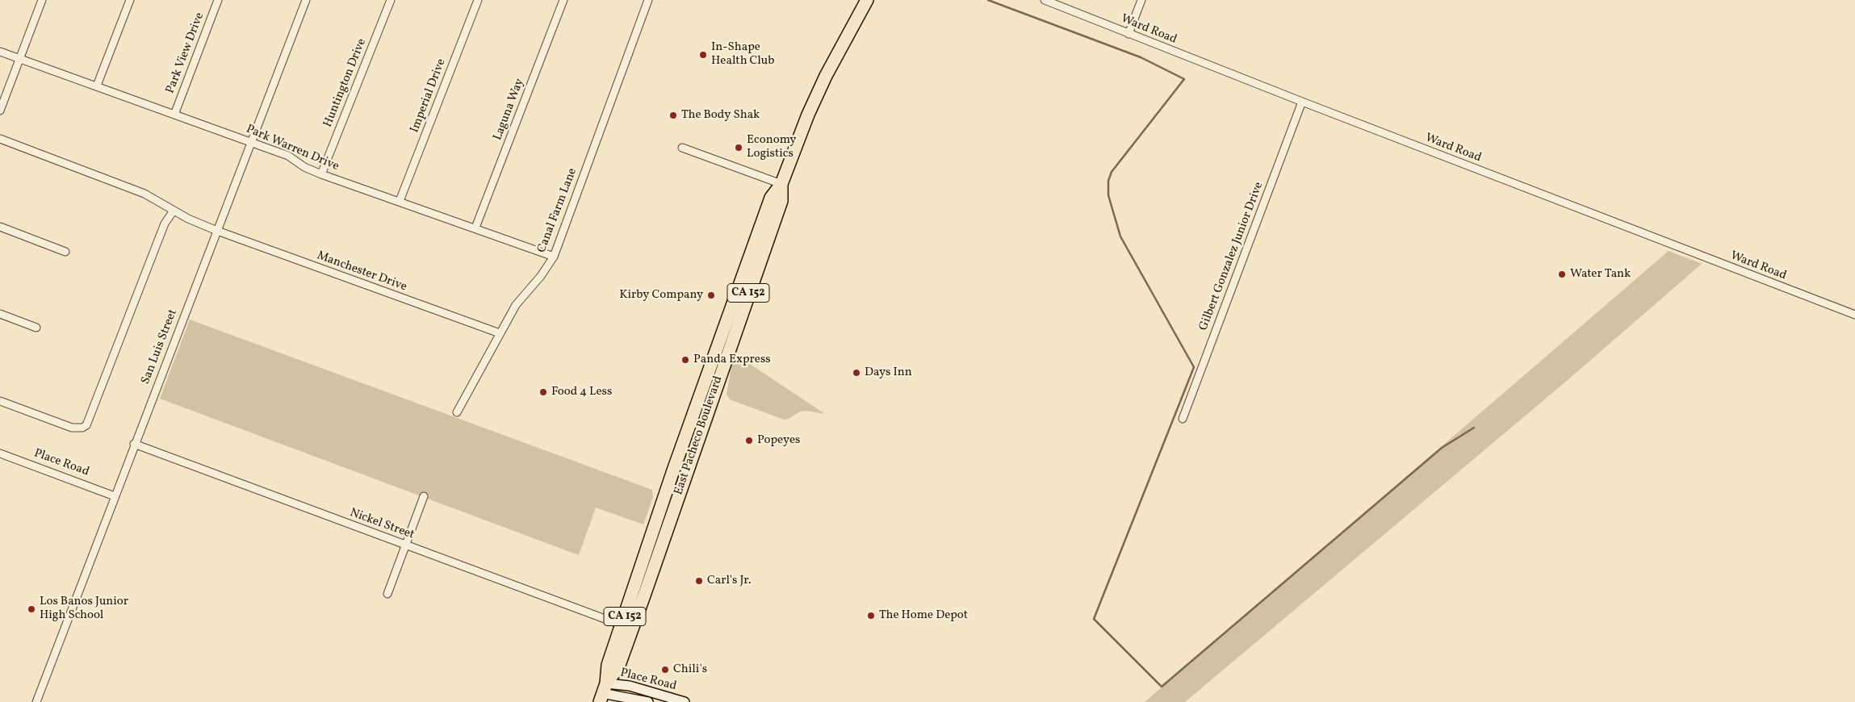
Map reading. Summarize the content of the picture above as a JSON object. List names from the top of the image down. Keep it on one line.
{"streets":{"highway":["CA 152","East Pacheco Boulevard"],"street":["Ward Road","Park View Drive","Huntington Drive","Imperial Drive","Laguna Way","Park Warren Drive","Canal Farm Lane","Gilbert Gonzalez Junior Drive","Manchester Drive","San Luis Street","Place Road","Nickel Street"]},"crossings":[["Ward Road","Gilbert Gonzalez Junior Drive"],["Park View Drive","Park Warren Drive"],["Huntington Drive","Park Warren Drive"],["Imperial Drive","Park Warren Drive"],["Laguna Way","Park Warren Drive"],["Park Warren Drive","Canal Farm Lane"],["Park Warren Drive","San Luis Street"],["Canal Farm Lane","Manchester Drive"],["Manchester Drive","San Luis Street"],["San Luis Street","Place Road"],["San Luis Street","Nickel Street"],["East Pacheco Boulevard","Place Road"],["East Pacheco Boulevard","Nickel Street"]],"places":["In-Shape Health Club","The Body Shak","Economy Logistics","Water Tank","Kirby Company","Panda Express","Days Inn","Food 4 Less","Popeyes","Carl's Jr.","Los Banos Junior High School","The Home Depot","Chili's"]}
